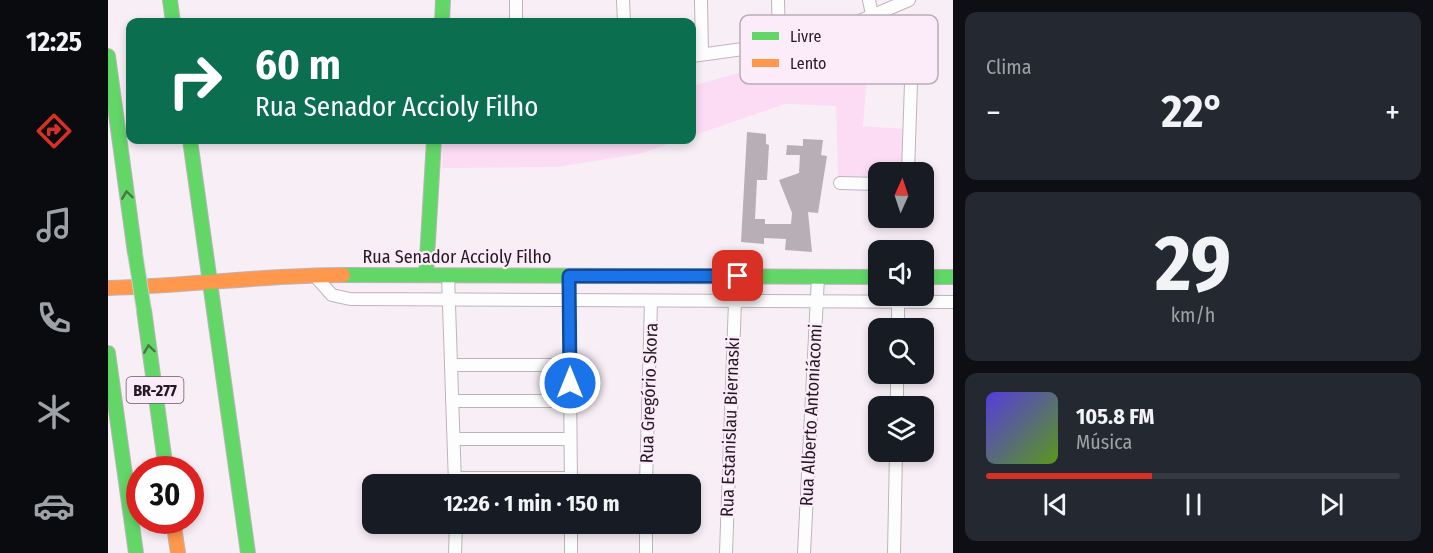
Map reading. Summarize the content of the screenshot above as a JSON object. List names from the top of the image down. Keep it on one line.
{"streets":{"main road":["Rua Senador Accioly Filho","BR-277"],"street":["Rua Gregório Skora","Rua Alberto Antoniácomi","Rua Estanislau Biernaski"]},"crossings":[["Rua Senador Accioly Filho","Rua Alberto Antoniácomi"]],"legend":["Livre","Lento"],"north":"top","page":{"tabs":"12:25","tile":["Clima",["29","km/h"]],"turn":["60 m","Rua Senador Accioly Filho"],"heat":["−","22°","+"],"song":["105.8 FM","Música"],"limit":"30","trip":"12:26 · 1 min · 150 m"}}
